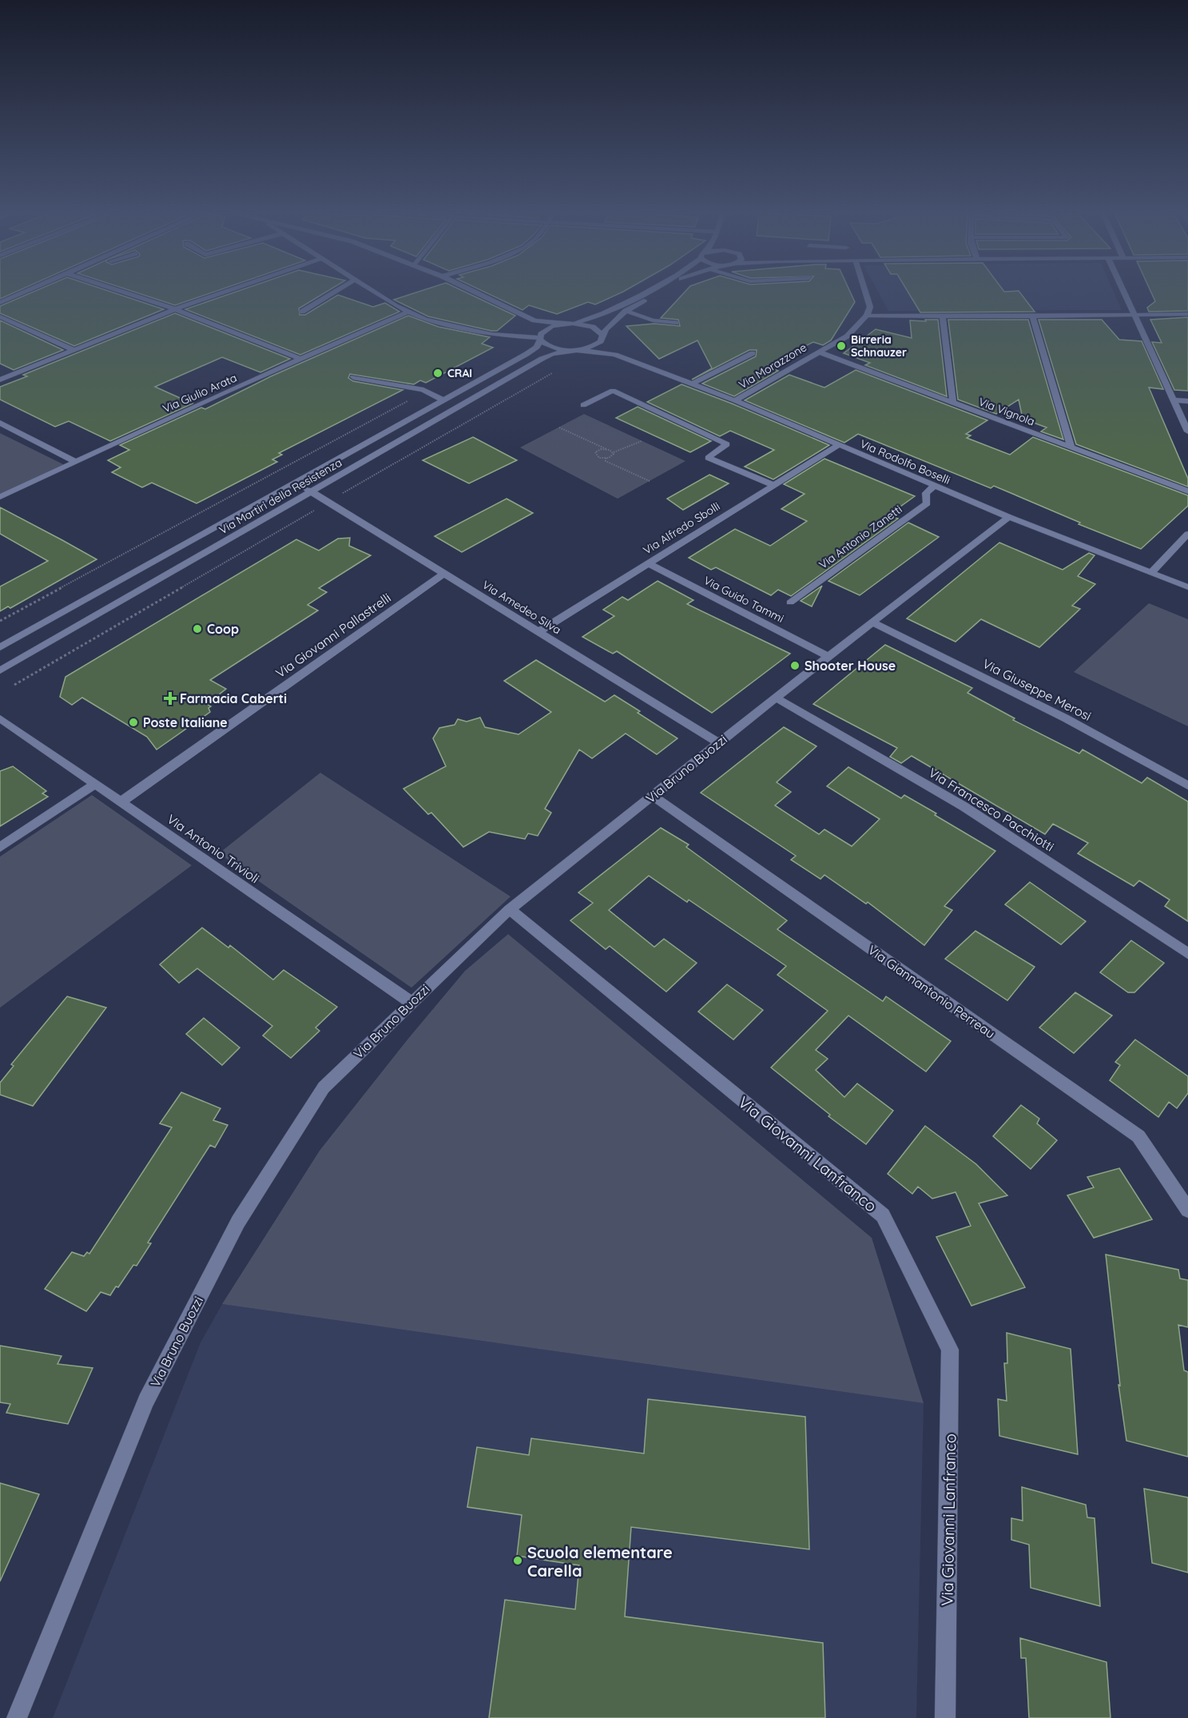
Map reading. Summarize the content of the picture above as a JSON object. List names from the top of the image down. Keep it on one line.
{"streets":{"street":["Via Morazzone","Via Giulio Arata","Via Vignola","Via Rodolfo Boselli","Via Martiri della Resistenza","Via Alfredo Sbolli","Via Antonio Zanetti","Via Guido Tammi","Via Amedeo Silva","Via Giovanni Pallastrelli","Via Giuseppe Merosi","Via Bruno Buozzi","Via Francesco Pacchiotti","Via Antonio Trivioli","Via Giannantonio Perreau","Via Giovanni Lanfranco"]},"crossings":[["Via Morazzone","Via Vignola"],["Via Morazzone","Via Rodolfo Boselli"],["Via Rodolfo Boselli","Via Martiri della Resistenza"],["Via Rodolfo Boselli","Via Alfredo Sbolli"],["Via Rodolfo Boselli","Via Antonio Zanetti"],["Via Rodolfo Boselli","Via Bruno Buozzi"],["Via Martiri della Resistenza","Via Amedeo Silva"],["Via Alfredo Sbolli","Via Guido Tammi"],["Via Alfredo Sbolli","Via Amedeo Silva"],["Via Guido Tammi","Via Bruno Buozzi"],["Via Amedeo Silva","Via Giovanni Pallastrelli"],["Via Amedeo Silva","Via Bruno Buozzi"],["Via Giovanni Pallastrelli","Via Antonio Trivioli"],["Via Giuseppe Merosi","Via Bruno Buozzi"],["Via Bruno Buozzi","Via Francesco Pacchiotti"],["Via Bruno Buozzi","Via Antonio Trivioli"],["Via Bruno Buozzi","Via Giannantonio Perreau"],["Via Bruno Buozzi","Via Giovanni Lanfranco"]],"places":{"other":["Birreria Schnauzer","CRAI","Coop","Shooter House","Poste Italiane","Scuola elementare Carella"],"health":["Farmacia Caberti"]}}
